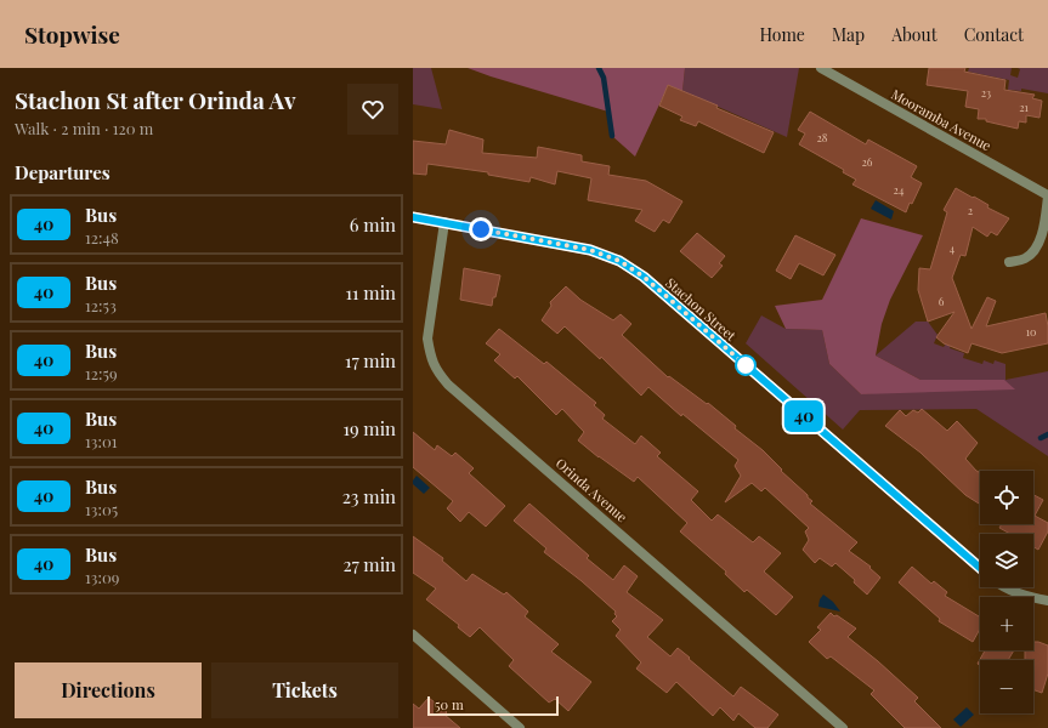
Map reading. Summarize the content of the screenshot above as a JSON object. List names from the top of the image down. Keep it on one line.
{"streets":{"street":["Mooramba Avenue","Stachon Street","Orinda Avenue"]},"crossings":[["Stachon Street","Orinda Avenue"]],"lines":["bus line 40"],"house_numbers":["23","21","28","26","24","2","4","6","10"],"scale_bar":"50 m","page":{"header":"Stopwise","nav":["Home","Map","About","Contact"],"heading":[["Stachon St after Orinda Av","Walk · 2 min · 120 m"],"Departures"],"on_map":"40","list":[{"mark":"40","name":"Bus","note":"12:48","value":"6 min"},{"mark":"40","name":"Bus","note":"12:53","value":"11 min"},{"mark":"40","name":"Bus","note":"12:59","value":"17 min"},{"mark":"40","name":"Bus","note":"13:01","value":"19 min"},{"mark":"40","name":"Bus","note":"13:05","value":"23 min"},{"mark":"40","name":"Bus","note":"13:09","value":"27 min"}],"map_buttons":["+","−"],"buttons":["Directions","Tickets"],"scale":"50 m"}}
